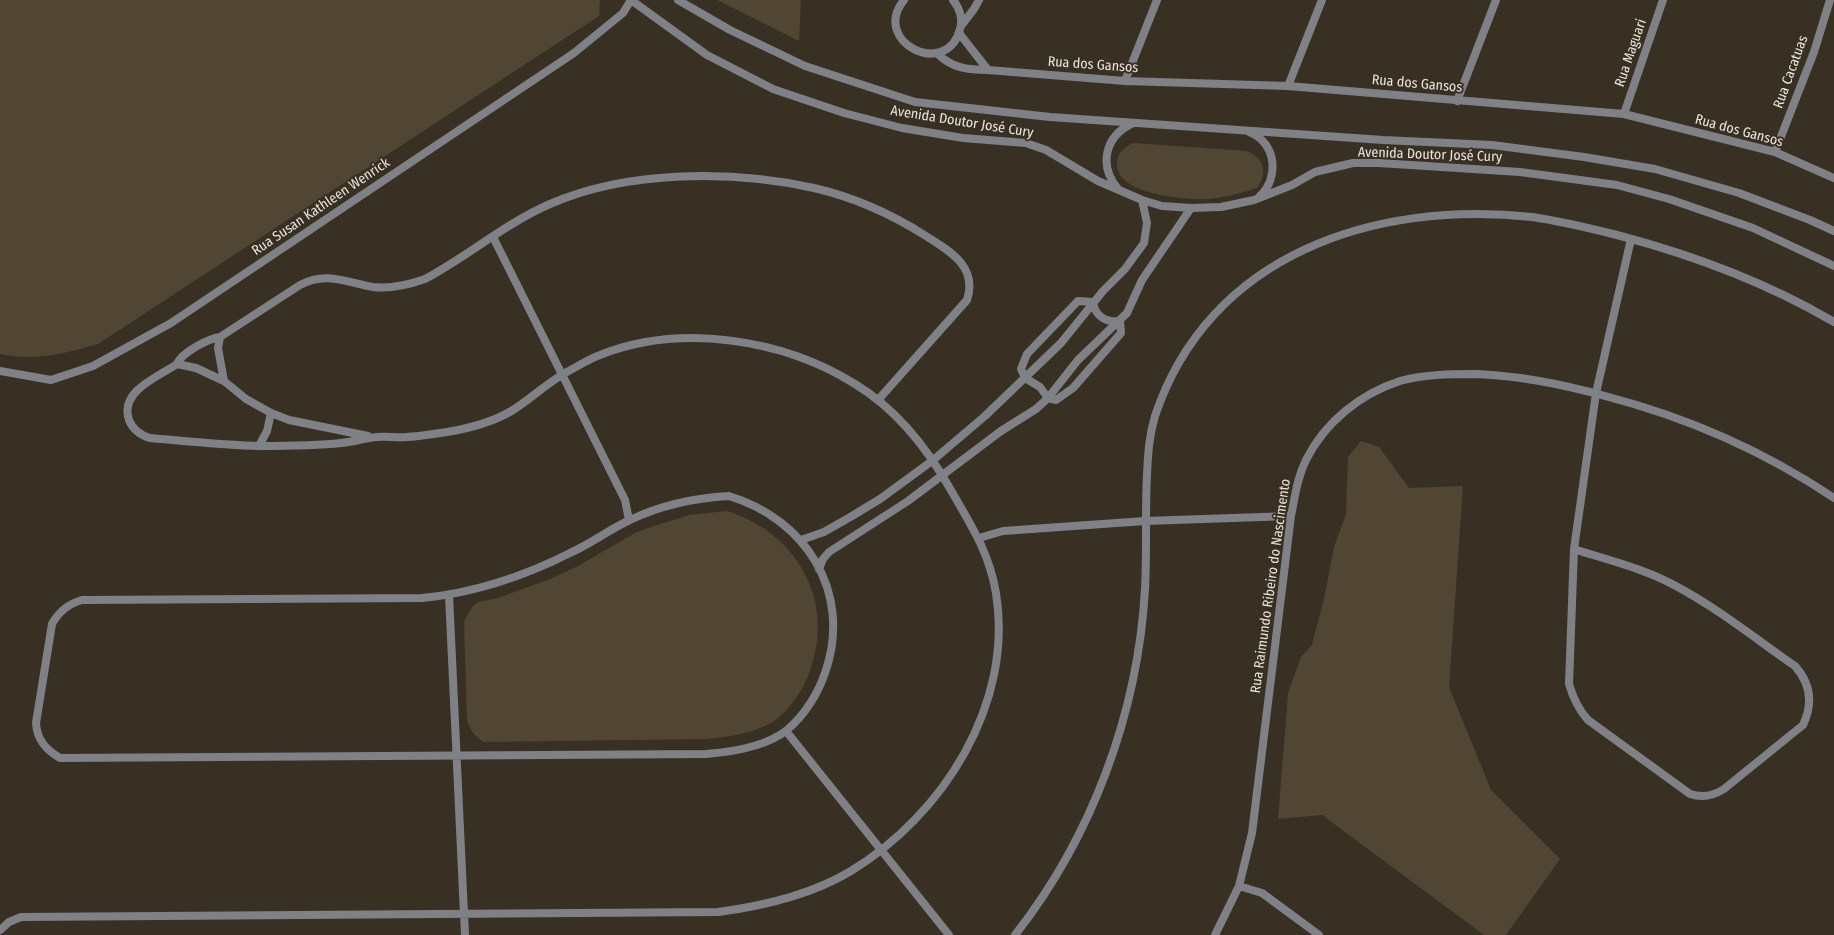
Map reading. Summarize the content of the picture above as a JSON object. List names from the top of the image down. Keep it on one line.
{"streets":{"street":["Rua Maguari","Rua dos Gansos","Rua Cacatuas","Avenida Doutor José Cury","Rua Susan Kathleen Wenrick","Rua Raimundo Ribeiro do Nascimento"]},"crossings":[["Rua Maguari","Rua dos Gansos"],["Rua dos Gansos","Rua Cacatuas"],["Avenida Doutor José Cury","Rua Susan Kathleen Wenrick"]]}
